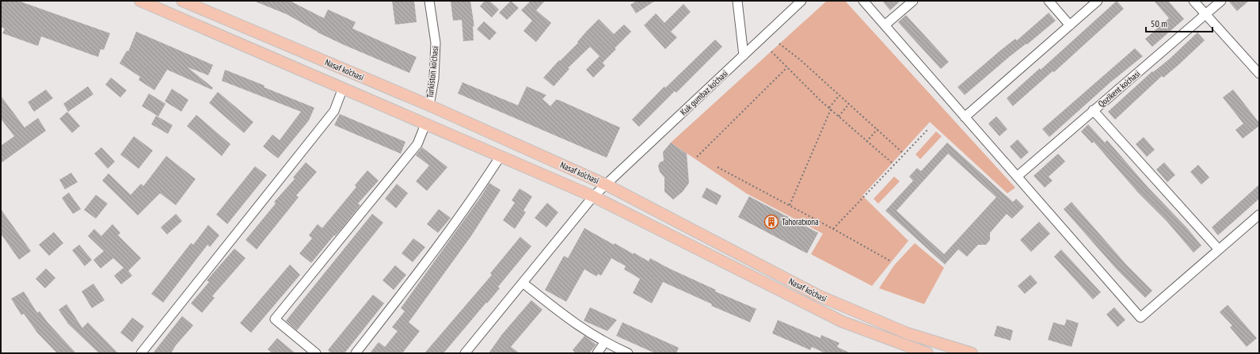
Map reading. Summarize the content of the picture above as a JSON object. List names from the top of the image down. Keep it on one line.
{"streets":{"main road":["Nasaf ko‘chasi"],"street":["Turkiston ko'chasi","Qozikent ko'chasi","Kuk gumbaz ko'chasi"]},"crossings":[["Nasaf ko‘chasi","Turkiston ko'chasi"],["Nasaf ko‘chasi","Kuk gumbaz ko'chasi"]],"places":{"building":["Tahoratxona"]},"scale_bar":"50 m"}
